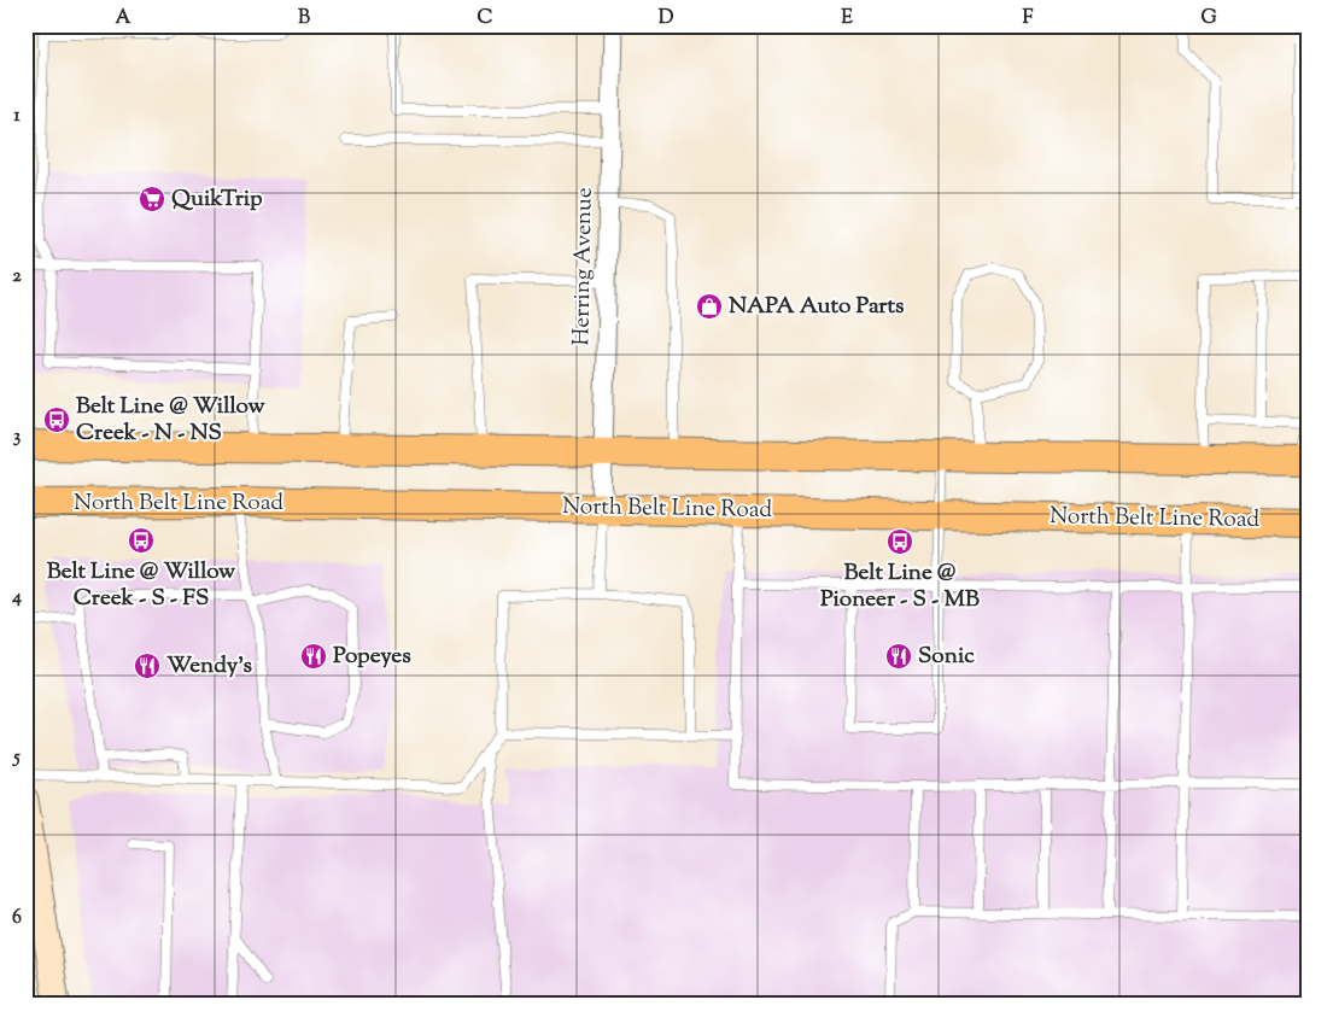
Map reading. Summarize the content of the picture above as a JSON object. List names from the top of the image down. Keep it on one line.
{"streets":{"main road":["North Belt Line Road"],"street":["Herring Avenue"]},"crossings":[["Herring Avenue","North Belt Line Road"]],"places":{"supermarket":["QuikTrip"],"shop":["NAPA Auto Parts"],"bus stop":["Belt Line @ Willow Creek - N - NS","Belt Line @ Willow Creek - S - FS","Belt Line @ Pioneer - S - MB"],"restaurant":["Popeyes","Sonic","Wendy's"]},"grid":{"columns":["A","B","C","D","E","F","G"],"rows":["1","2","3","4","5","6"]}}
